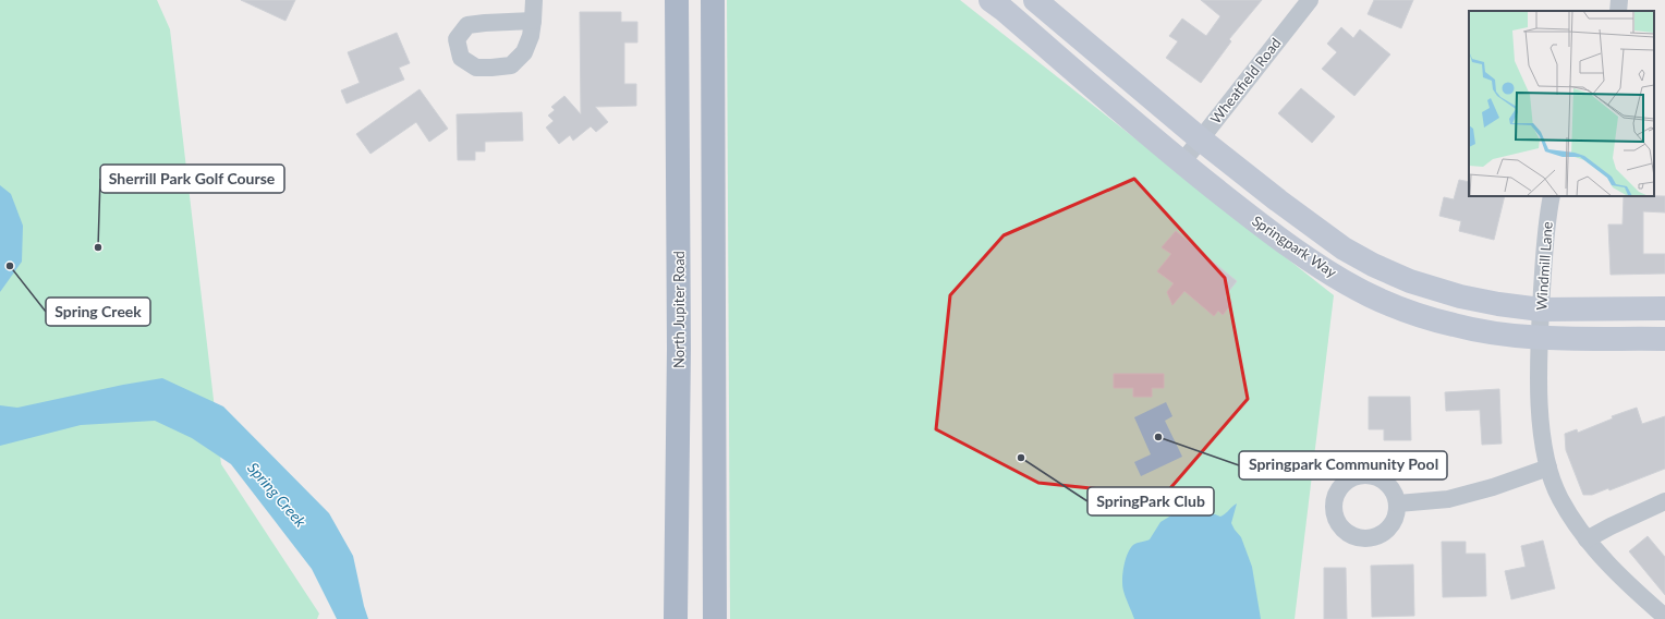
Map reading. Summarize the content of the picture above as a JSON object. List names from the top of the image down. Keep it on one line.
{"streets":{"main road":["North Jupiter Road"],"street":["Wheatfield Road","Springpark Way","Windmill Lane"]},"crossings":[["Wheatfield Road","Springpark Way"],["Springpark Way","Windmill Lane"]],"water":["Spring Creek"],"places":["Sherrill Park Golf Course","Spring Creek","Springpark Community Pool","SpringPark Club"]}
